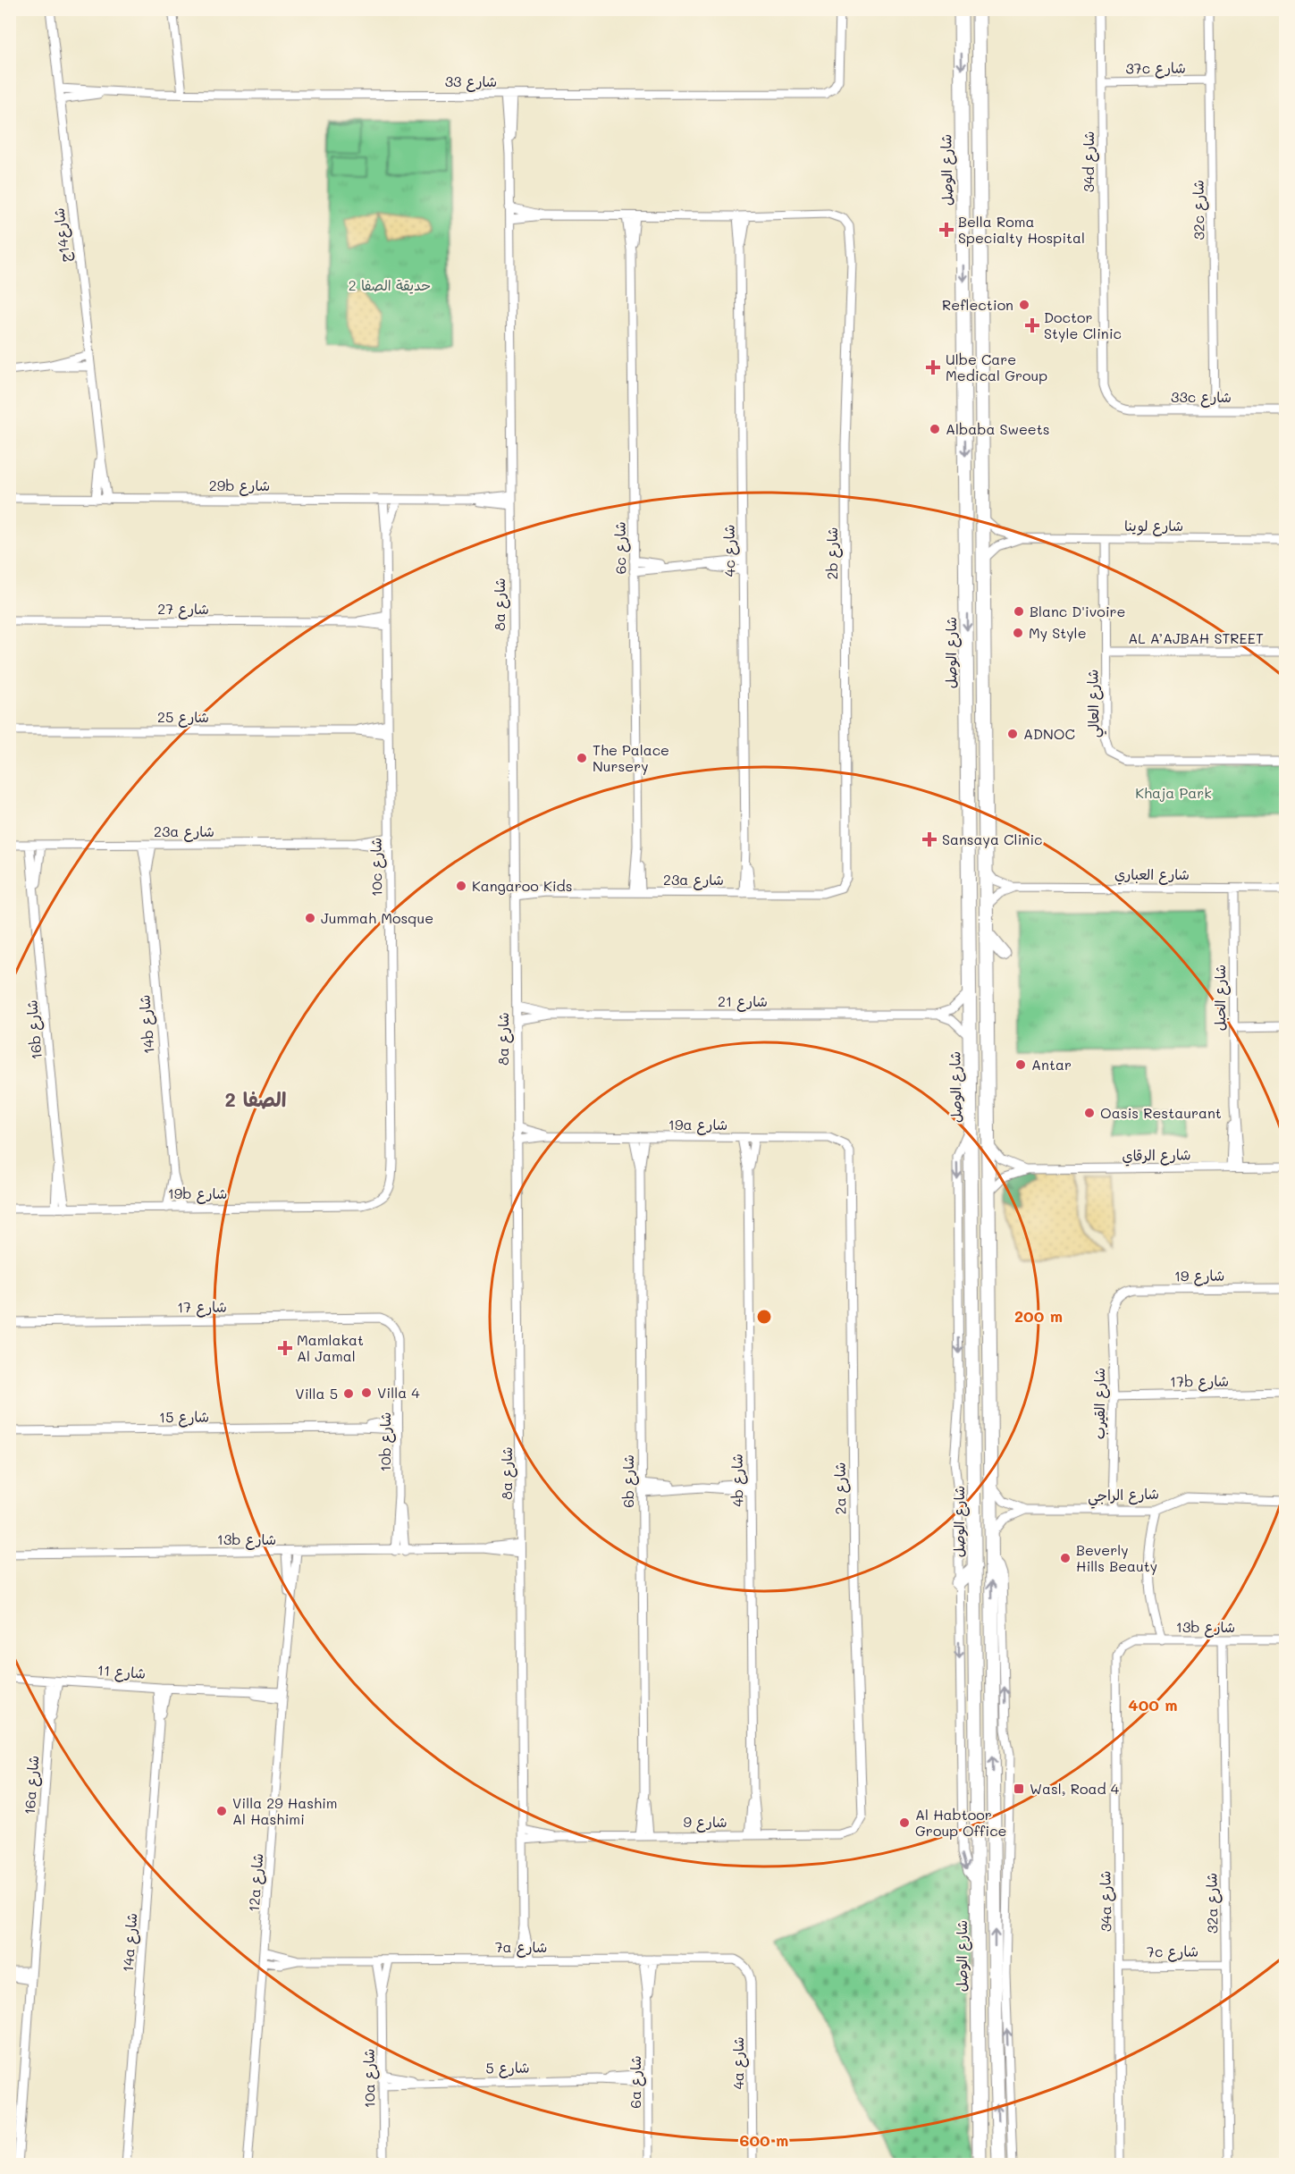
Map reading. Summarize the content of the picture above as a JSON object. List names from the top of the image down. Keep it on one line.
{"streets":{"main road":["شارع الوصل"],"street":["37c شارع","شارع 33","34d شارع","32c شارع","شارع14ج","33c شارع","29b شارع","شارع لوينا","6c شارع","4c شارع","2b شارع","8a شارع","شارع 27","AL A’AJBAH STREET","شارع العالي","شارع 25","23a شارع","10c شارع","شارع العباري","شارع الحبل","شارع 21","14b شارع","16b شارع","19a شارع","شارع الرقاي","19b شارع","شارع 19","شارع 17","17b شارع","شارع القيرب","شارع 15","10b شارع","4b شارع","6b شارع","2a شارع","شارع الراجي","13b شارع","شارع 11","16a شارع","شارع 9","12a شارع","34a شارع","32a شارع","14a شارع","7a شارع","7c شارع","4a شارع","شارع 5","10a شارع","6a شارع"]},"crossings":[["37c شارع","34d شارع"],["37c شارع","32c شارع"],["شارع 33","شارع14ج"],["شارع 33","8a شارع"],["34d شارع","33c شارع"],["شارع الوصل","شارع 21"],["32c شارع","33c شارع"],["شارع14ج","29b شارع"],["29b شارع","8a شارع"],["29b شارع","10c شارع"],["شارع لوينا","شارع العالي"],["6c شارع","23a شارع"],["4c شارع","2b شارع"],["4c شارع","23a شارع"],["2b شارع","23a شارع"],["8a شارع","23a شارع"],["8a شارع","شارع 21"],["8a شارع","19a شارع"],["8a شارع","13b شارع"],["8a شارع","شارع 9"],["8a شارع","7a شارع"],["شارع 27","10c شارع"],["AL A’AJBAH STREET","شارع العالي"],["شارع 25","10c شارع"],["23a شارع","10c شارع"],["23a شارع","14b شارع"],["23a شارع","16b شارع"],["10c شارع","19b شارع"],["شارع العباري","شارع الحبل"],["شارع الحبل","شارع الرقاي"],["14b شارع","19b شارع"],["16b شارع","19b شارع"],["19a شارع","4b شارع"],["19a شارع","6b شارع"],["19a شارع","2a شارع"],["شارع 19","شارع القيرب"],["شارع 17","10b شارع"],["17b شارع","شارع القيرب"],["شارع القيرب","شارع الراجي"],["شارع 15","10b شارع"],["10b شارع","13b شارع"],["4b شارع","شارع 9"],["6b شارع","شارع 9"],["2a شارع","شارع 9"],["13b شارع","12a شارع"],["13b شارع","34a شارع"],["13b شارع","32a شارع"],["شارع 11","16a شارع"],["شارع 11","12a شارع"],["شارع 11","14a شارع"],["12a شارع","7a شارع"],["34a شارع","7c شارع"],["32a شارع","7c شارع"],["7a شارع","4a شارع"],["7a شارع","10a شارع"],["7a شارع","6a شارع"],["شارع 5","10a شارع"],["شارع 5","6a شارع"]],"districts":["الصفا 2"],"parks":["حديقة الصفا 2","Khaja Park"],"places":{"health":["Bella Roma Specialty Hospital","Doctor Style Clinic","Ulbe Care Medical Group","Sansaya Clinic","Mamlakat Al Jamal"],"other":["Reflection","Albaba Sweets","Blanc D'ivoire","My Style","ADNOC","The Palace Nursery","Kangaroo Kids","Jummah Mosque","Antar","Oasis Restaurant","Villa 4","Villa 5","Beverly Hills Beauty","Villa 29 Hashim Al Hashimi","Al Habtoor Group Office"],"transit":["Wasl, Road 4"]},"rings":["200 m","400 m","600 m"]}
